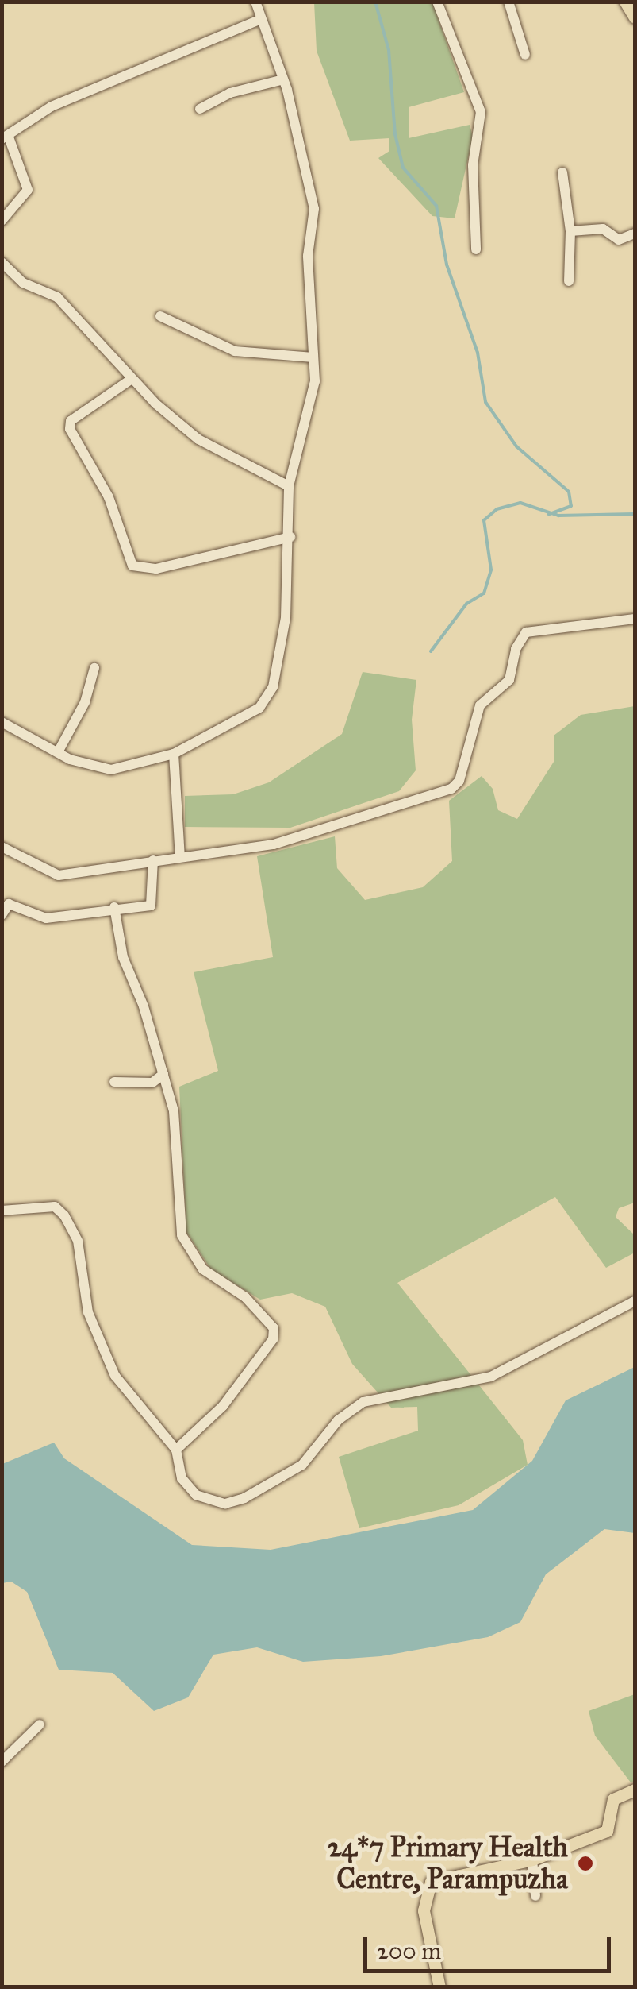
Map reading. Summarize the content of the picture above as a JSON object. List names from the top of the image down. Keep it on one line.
{"places":["24*7 Primary Health Centre, Parampuzha"],"scale_bar":"200 m"}
